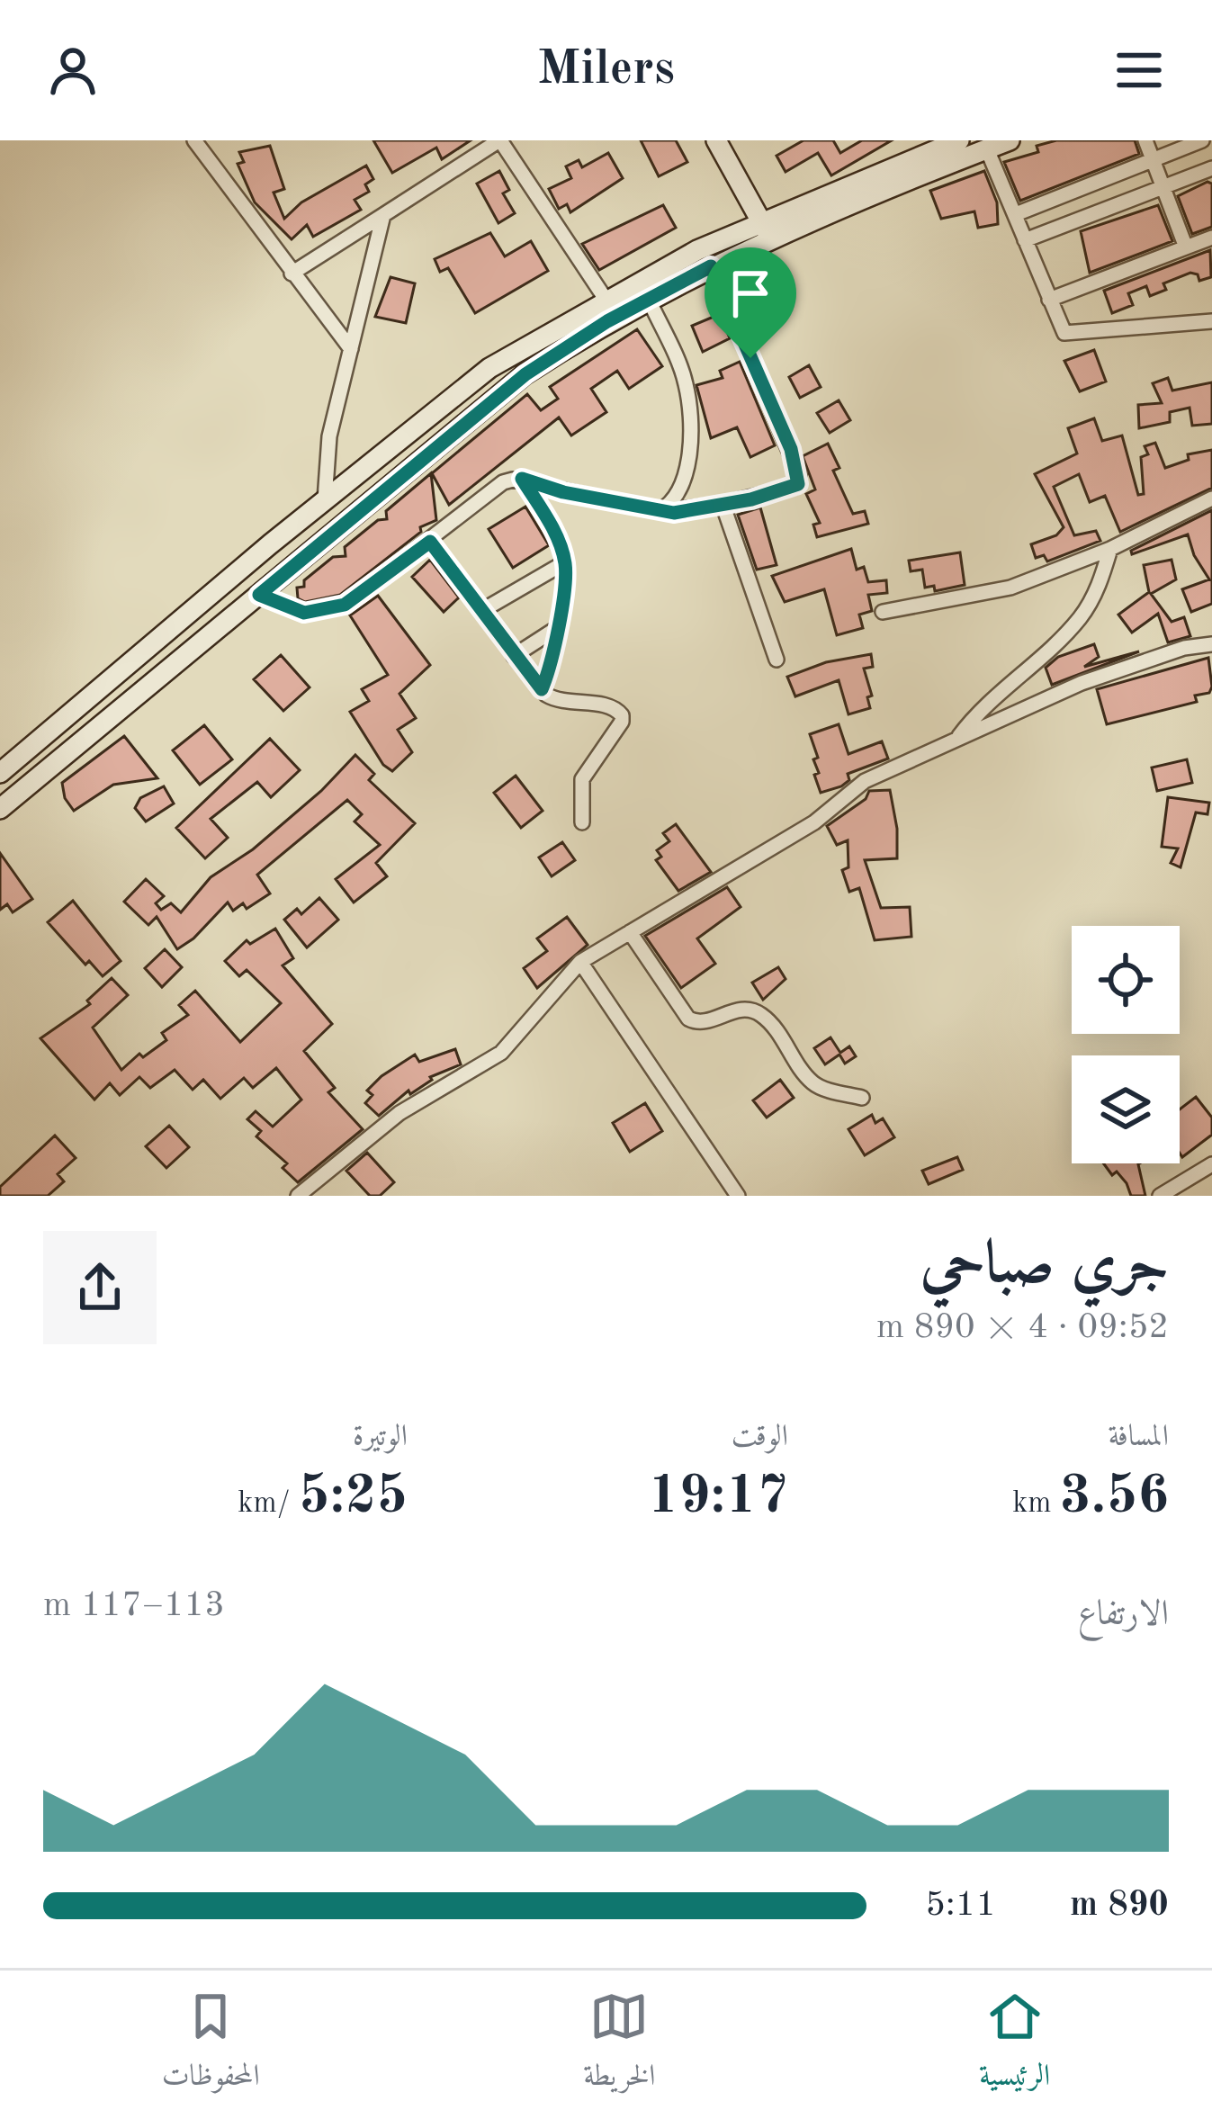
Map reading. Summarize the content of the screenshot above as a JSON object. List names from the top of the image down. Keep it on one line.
{"page":{"header":"Milers","heading":["جري صباحي","09:52 · 4 × 890 m"],"stats":[["المسافة","3.56 km"],["الوقت","19:17"],["الوتيرة","5:25 /km"]],"chart":["الارتفاع","113–117 m"],"list":[{"name":"890 m","note":"5:11"}],"tabs":["الرئيسية","الخريطة","المحفوظات"]}}
